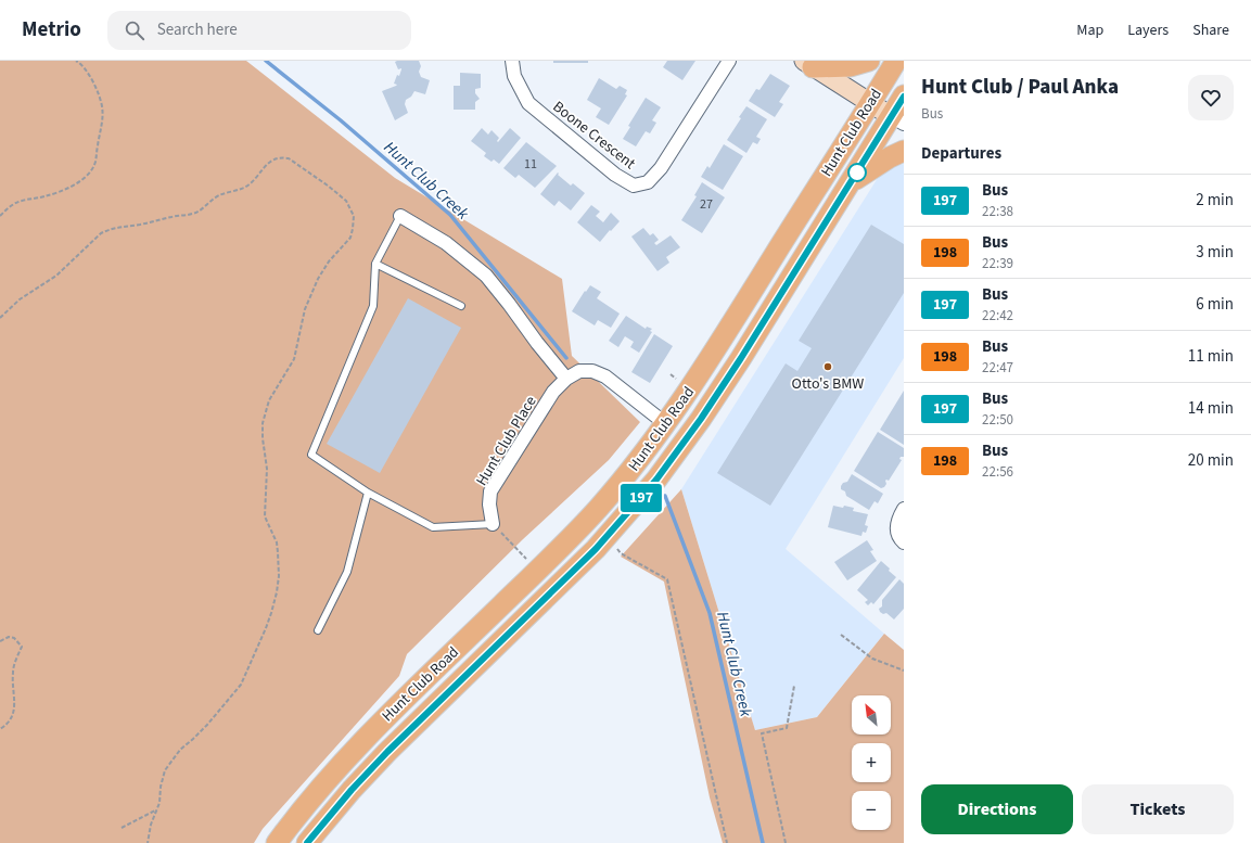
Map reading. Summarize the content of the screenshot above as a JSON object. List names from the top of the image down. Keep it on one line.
{"streets":{"main road":["Hunt Club Road"],"street":["Boone Crescent","Hunt Club Place"]},"crossings":[["Hunt Club Road","Hunt Club Place"]],"water":["Hunt Club Creek"],"places":["Otto's BMW"],"lines":["bus line 197"],"house_numbers":["11","27"],"north":"top left","page":{"header":"Metrio","search":"Search here","nav":["Map","Layers","Share"],"on_map":"197","heading":[["Hunt Club / Paul Anka","Bus"],"Departures"],"list":[{"mark":"197","name":"Bus","note":"22:38","value":"2 min"},{"mark":"198","name":"Bus","note":"22:39","value":"3 min"},{"mark":"197","name":"Bus","note":"22:42","value":"6 min"},{"mark":"198","name":"Bus","note":"22:47","value":"11 min"},{"mark":"197","name":"Bus","note":"22:50","value":"14 min"},{"mark":"198","name":"Bus","note":"22:56","value":"20 min"}],"map_buttons":["+","−"],"buttons":["Directions","Tickets"]}}
